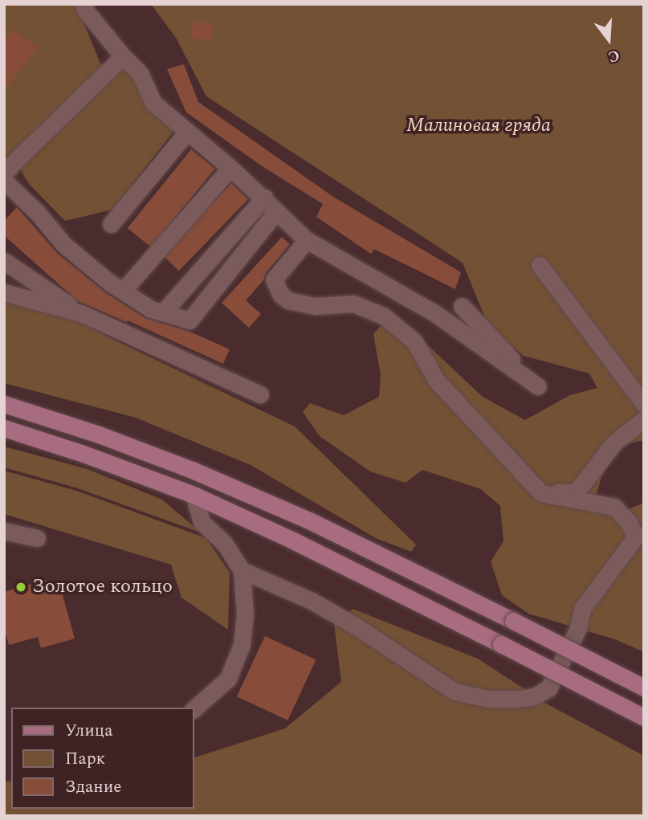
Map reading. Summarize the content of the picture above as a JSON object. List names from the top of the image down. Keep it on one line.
{"parks":["Малиновая гряда"],"places":["Золотое кольцо"],"legend":["Улица","Парк","Здание"],"north":"bottom"}
